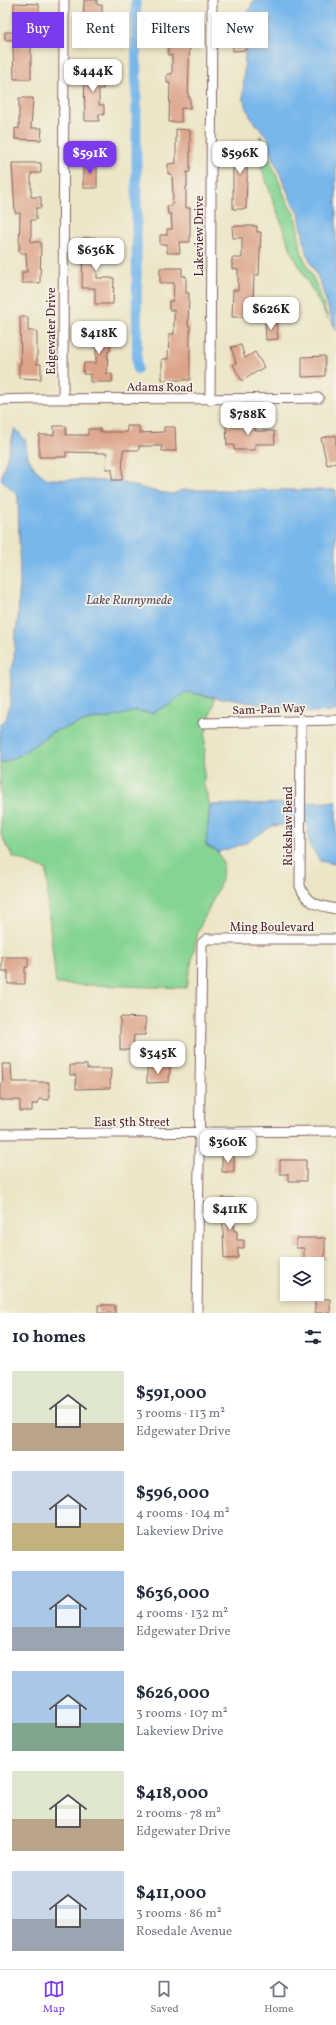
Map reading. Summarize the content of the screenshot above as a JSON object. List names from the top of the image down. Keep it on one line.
{"streets":{"street":["Lakeview Drive","Edgewater Drive","Adams Road","Sam-Pan Way","Rickshaw Bend","Ming Boulevard","East 5th Street"]},"crossings":[["Lakeview Drive","Adams Road"],["Edgewater Drive","Adams Road"],["Sam-Pan Way","Rickshaw Bend"],["Ming Boulevard","East 5th Street"]],"water":["Lake Runnymede"],"page":{"chip":["Buy","Rent","Filters","New"],"price":["$444K","$591K","$596K","$636K","$626K","$418K","$788K","$345K","$360K","$411K"],"heading":"10 homes","list":[{"name":"$591,000","note":"3 rooms · 113 m² · Edgewater Drive"},{"name":"$596,000","note":"4 rooms · 104 m² · Lakeview Drive"},{"name":"$636,000","note":"4 rooms · 132 m² · Edgewater Drive"},{"name":"$626,000","note":"3 rooms · 107 m² · Lakeview Drive"},{"name":"$418,000","note":"2 rooms · 78 m² · Edgewater Drive"},{"name":"$411,000","note":"3 rooms · 86 m² · Rosedale Avenue"}],"tabs":["Map","Saved","Home"]}}
